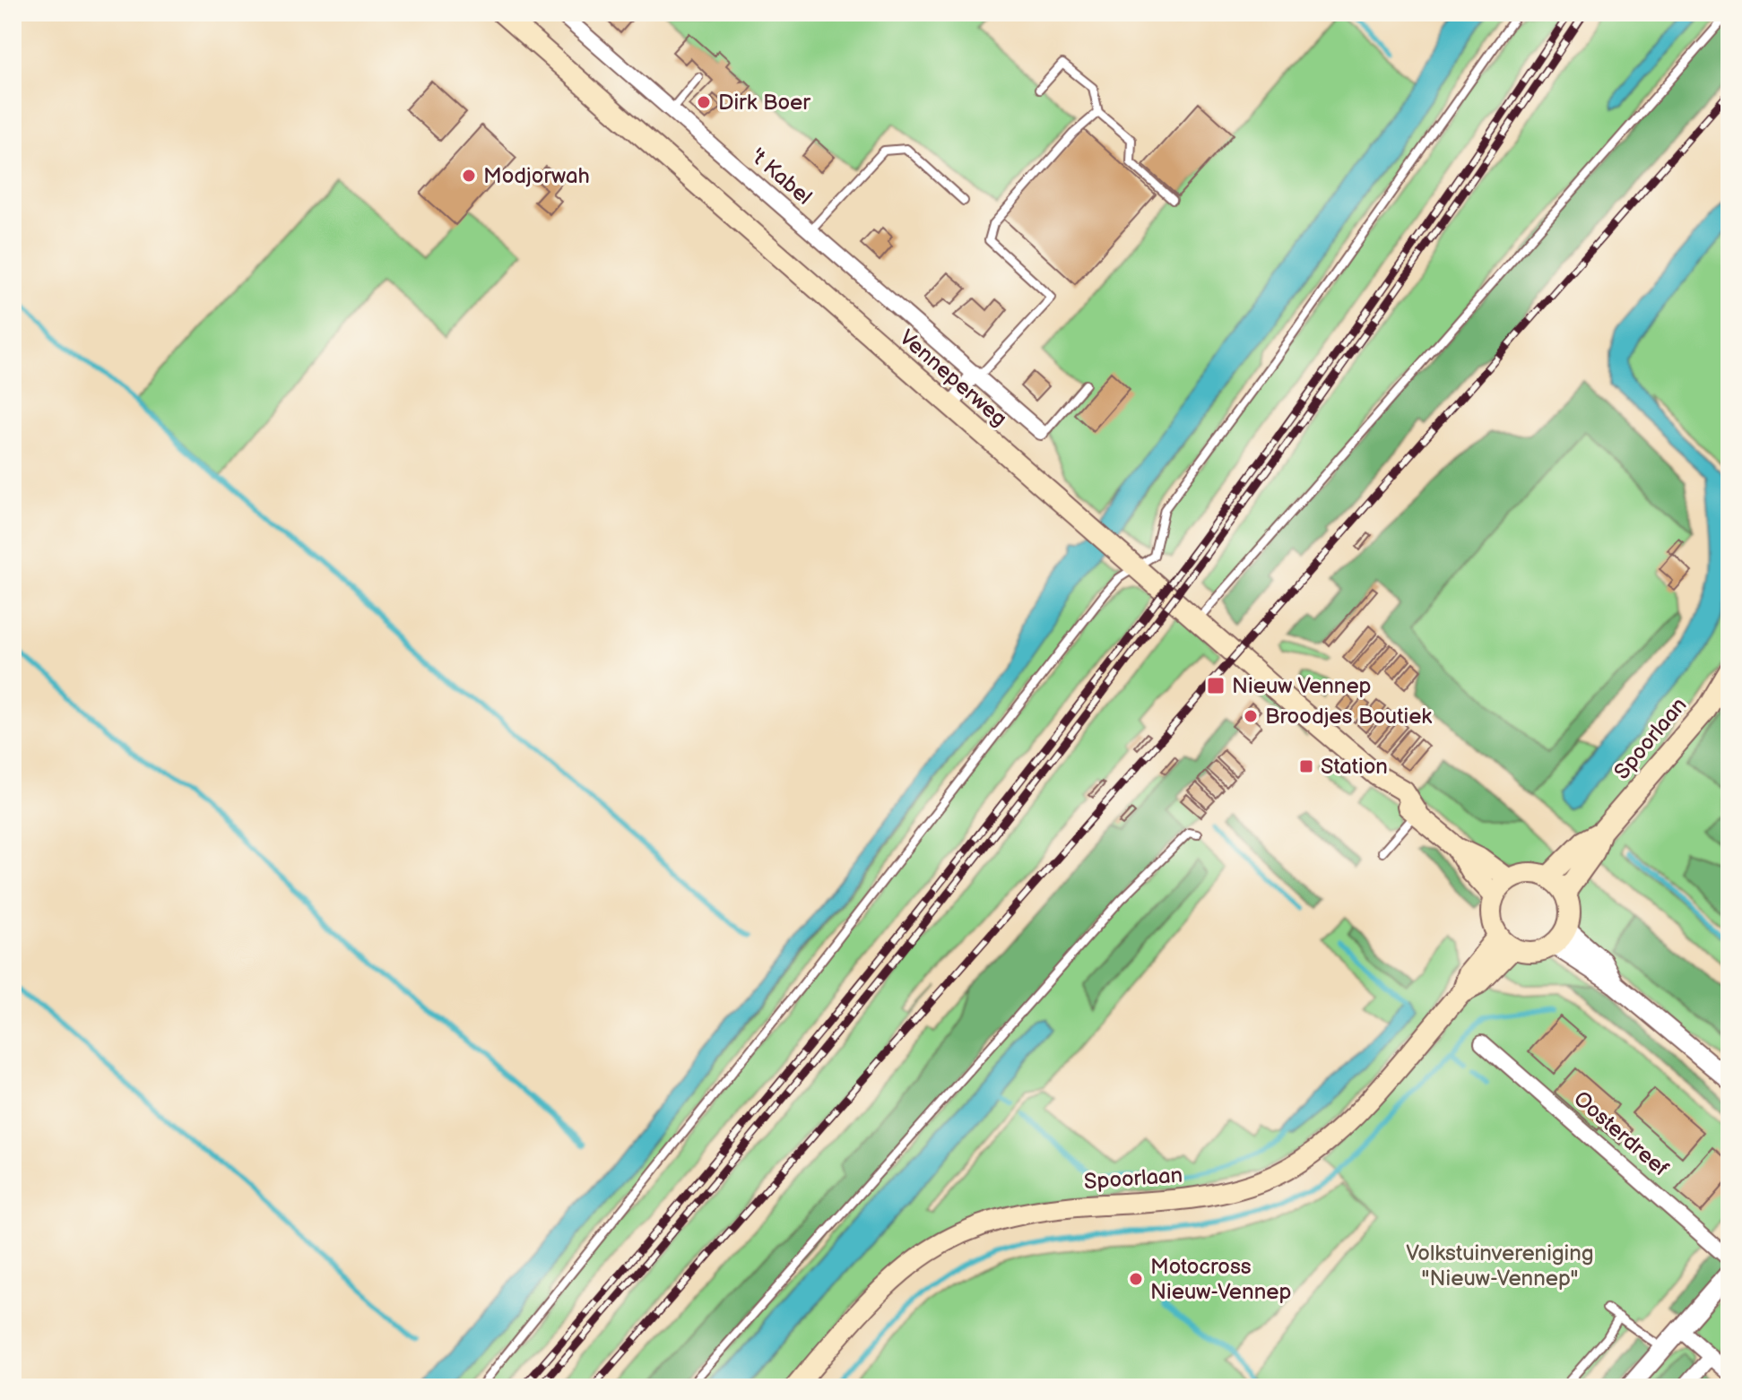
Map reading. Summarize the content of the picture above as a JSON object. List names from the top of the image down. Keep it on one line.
{"streets":{"main road":["Venneperweg","Spoorlaan"],"street":["'t Kabel","Oosterdreef"]},"crossings":[["Venneperweg","Spoorlaan"]],"parks":["Volkstuinvereniging \"Nieuw-Vennep\""],"places":{"other":["Dirk Boer","Modjorwah","Broodjes Boutiek","Motocross Nieuw-Vennep"],"transit":["Nieuw Vennep","Station"]}}
